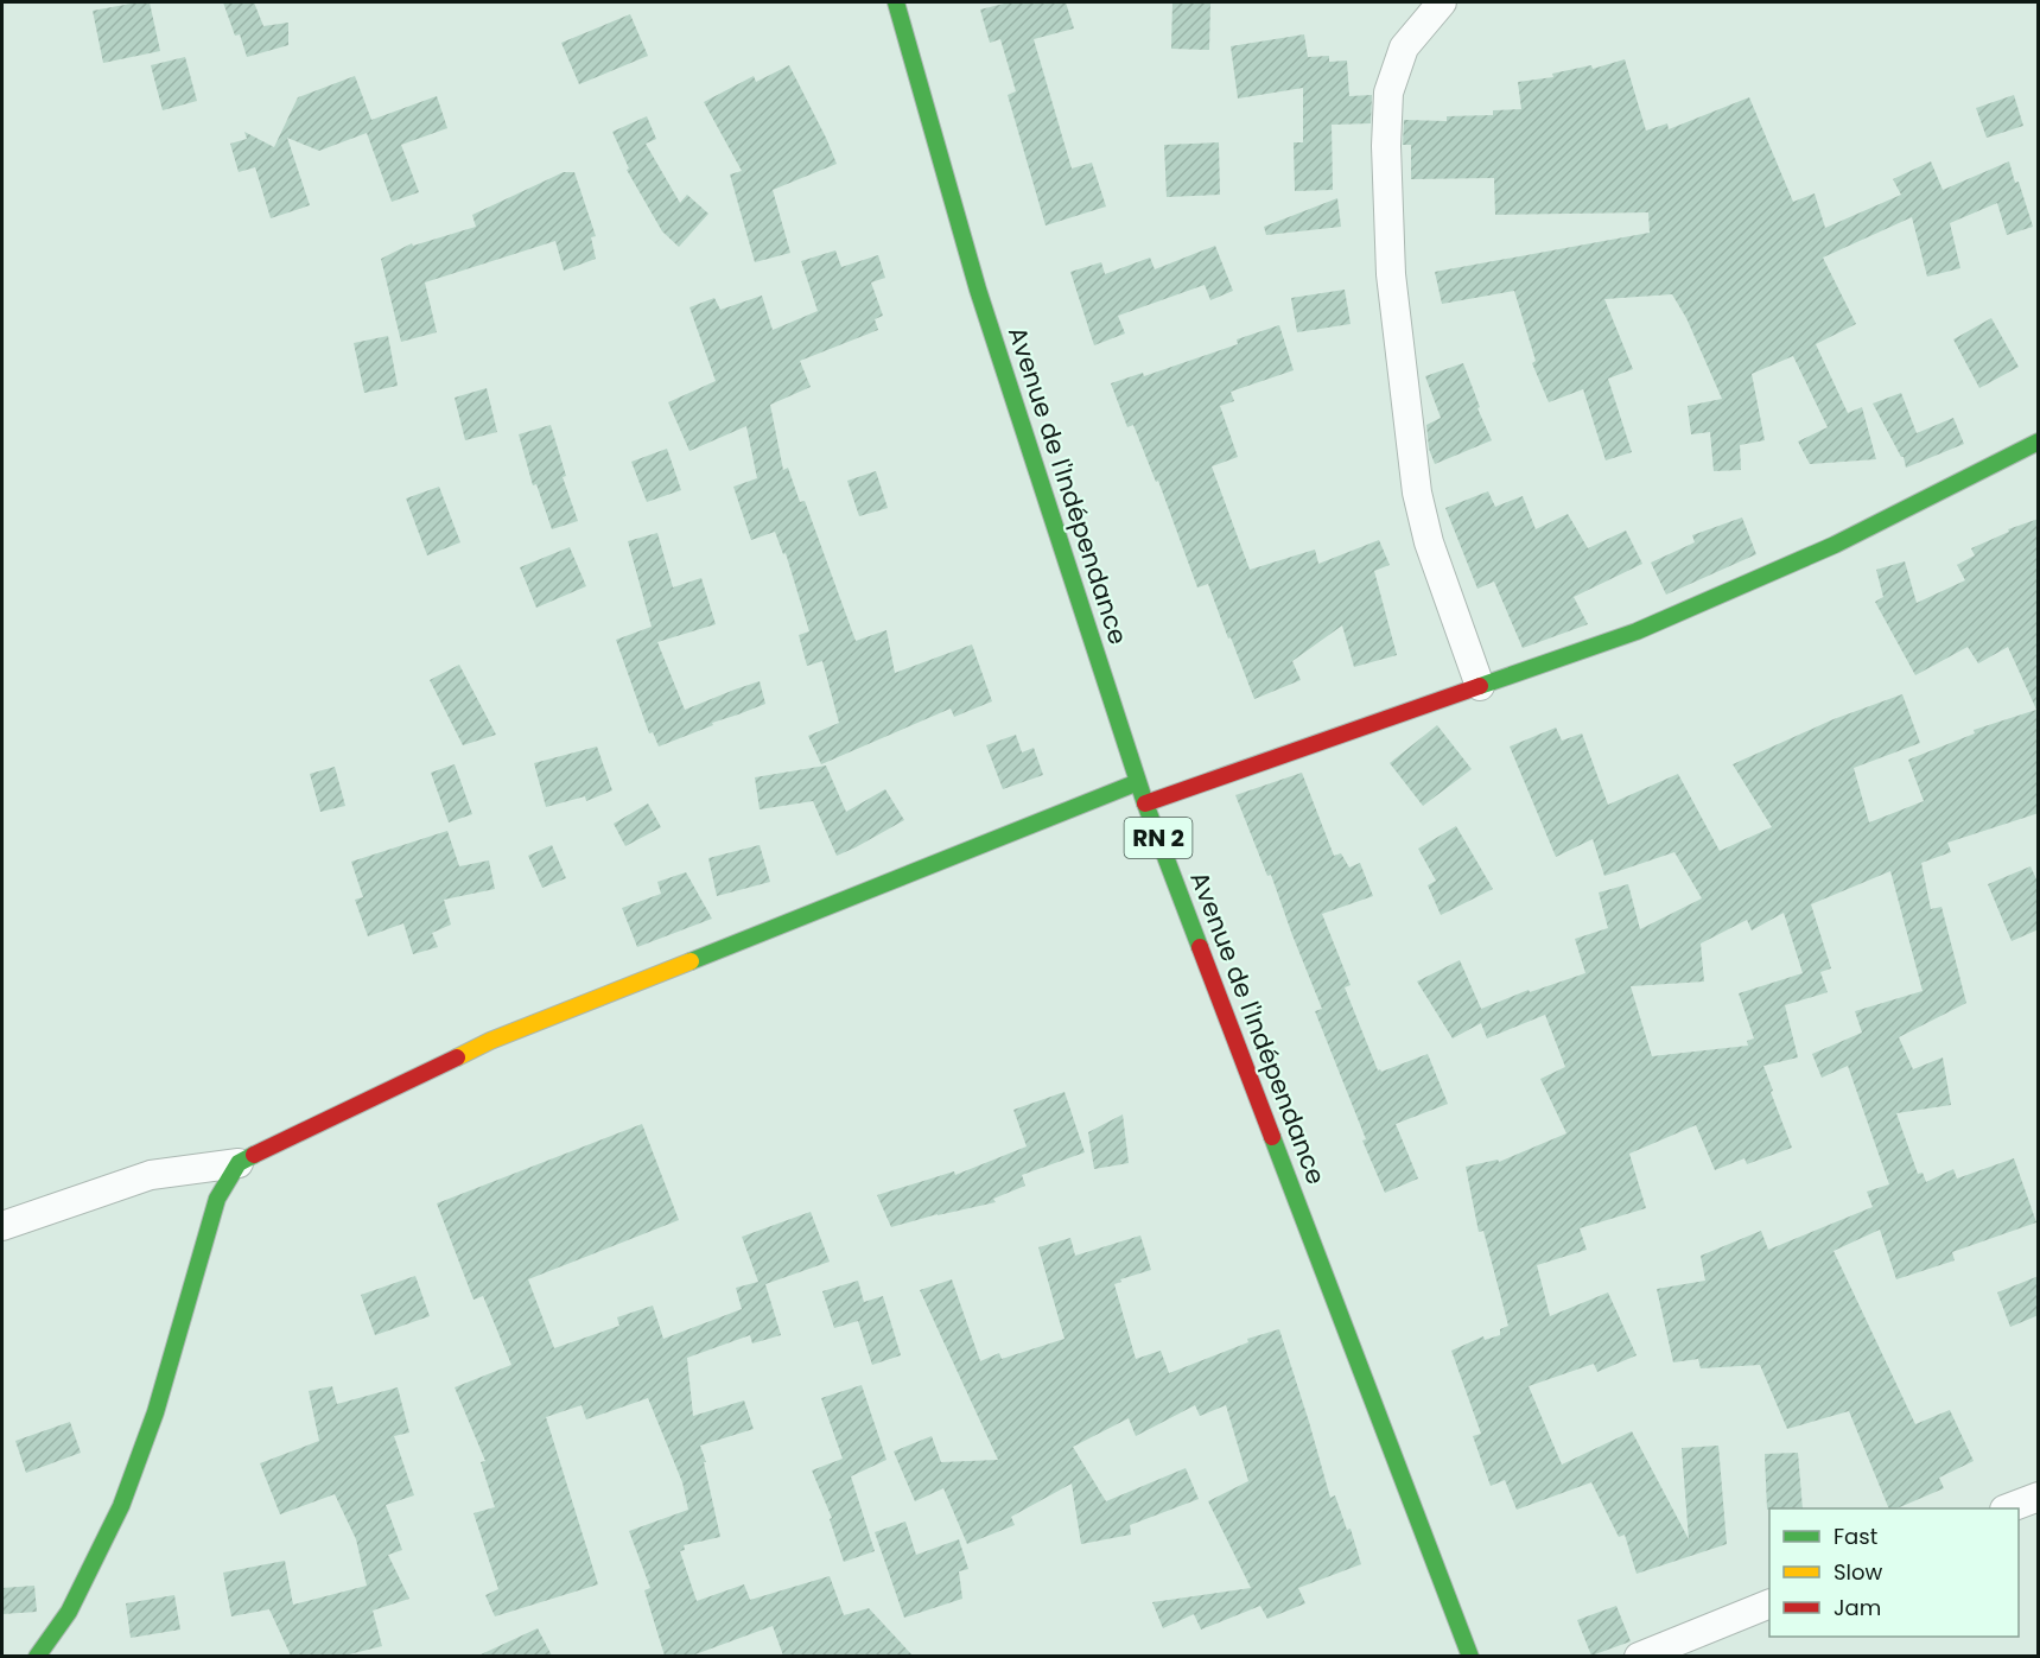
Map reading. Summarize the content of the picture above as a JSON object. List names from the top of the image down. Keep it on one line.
{"streets":{"street":["Avenue de l'Indépendance","RN 2"]},"legend":["Fast","Slow","Jam"]}
